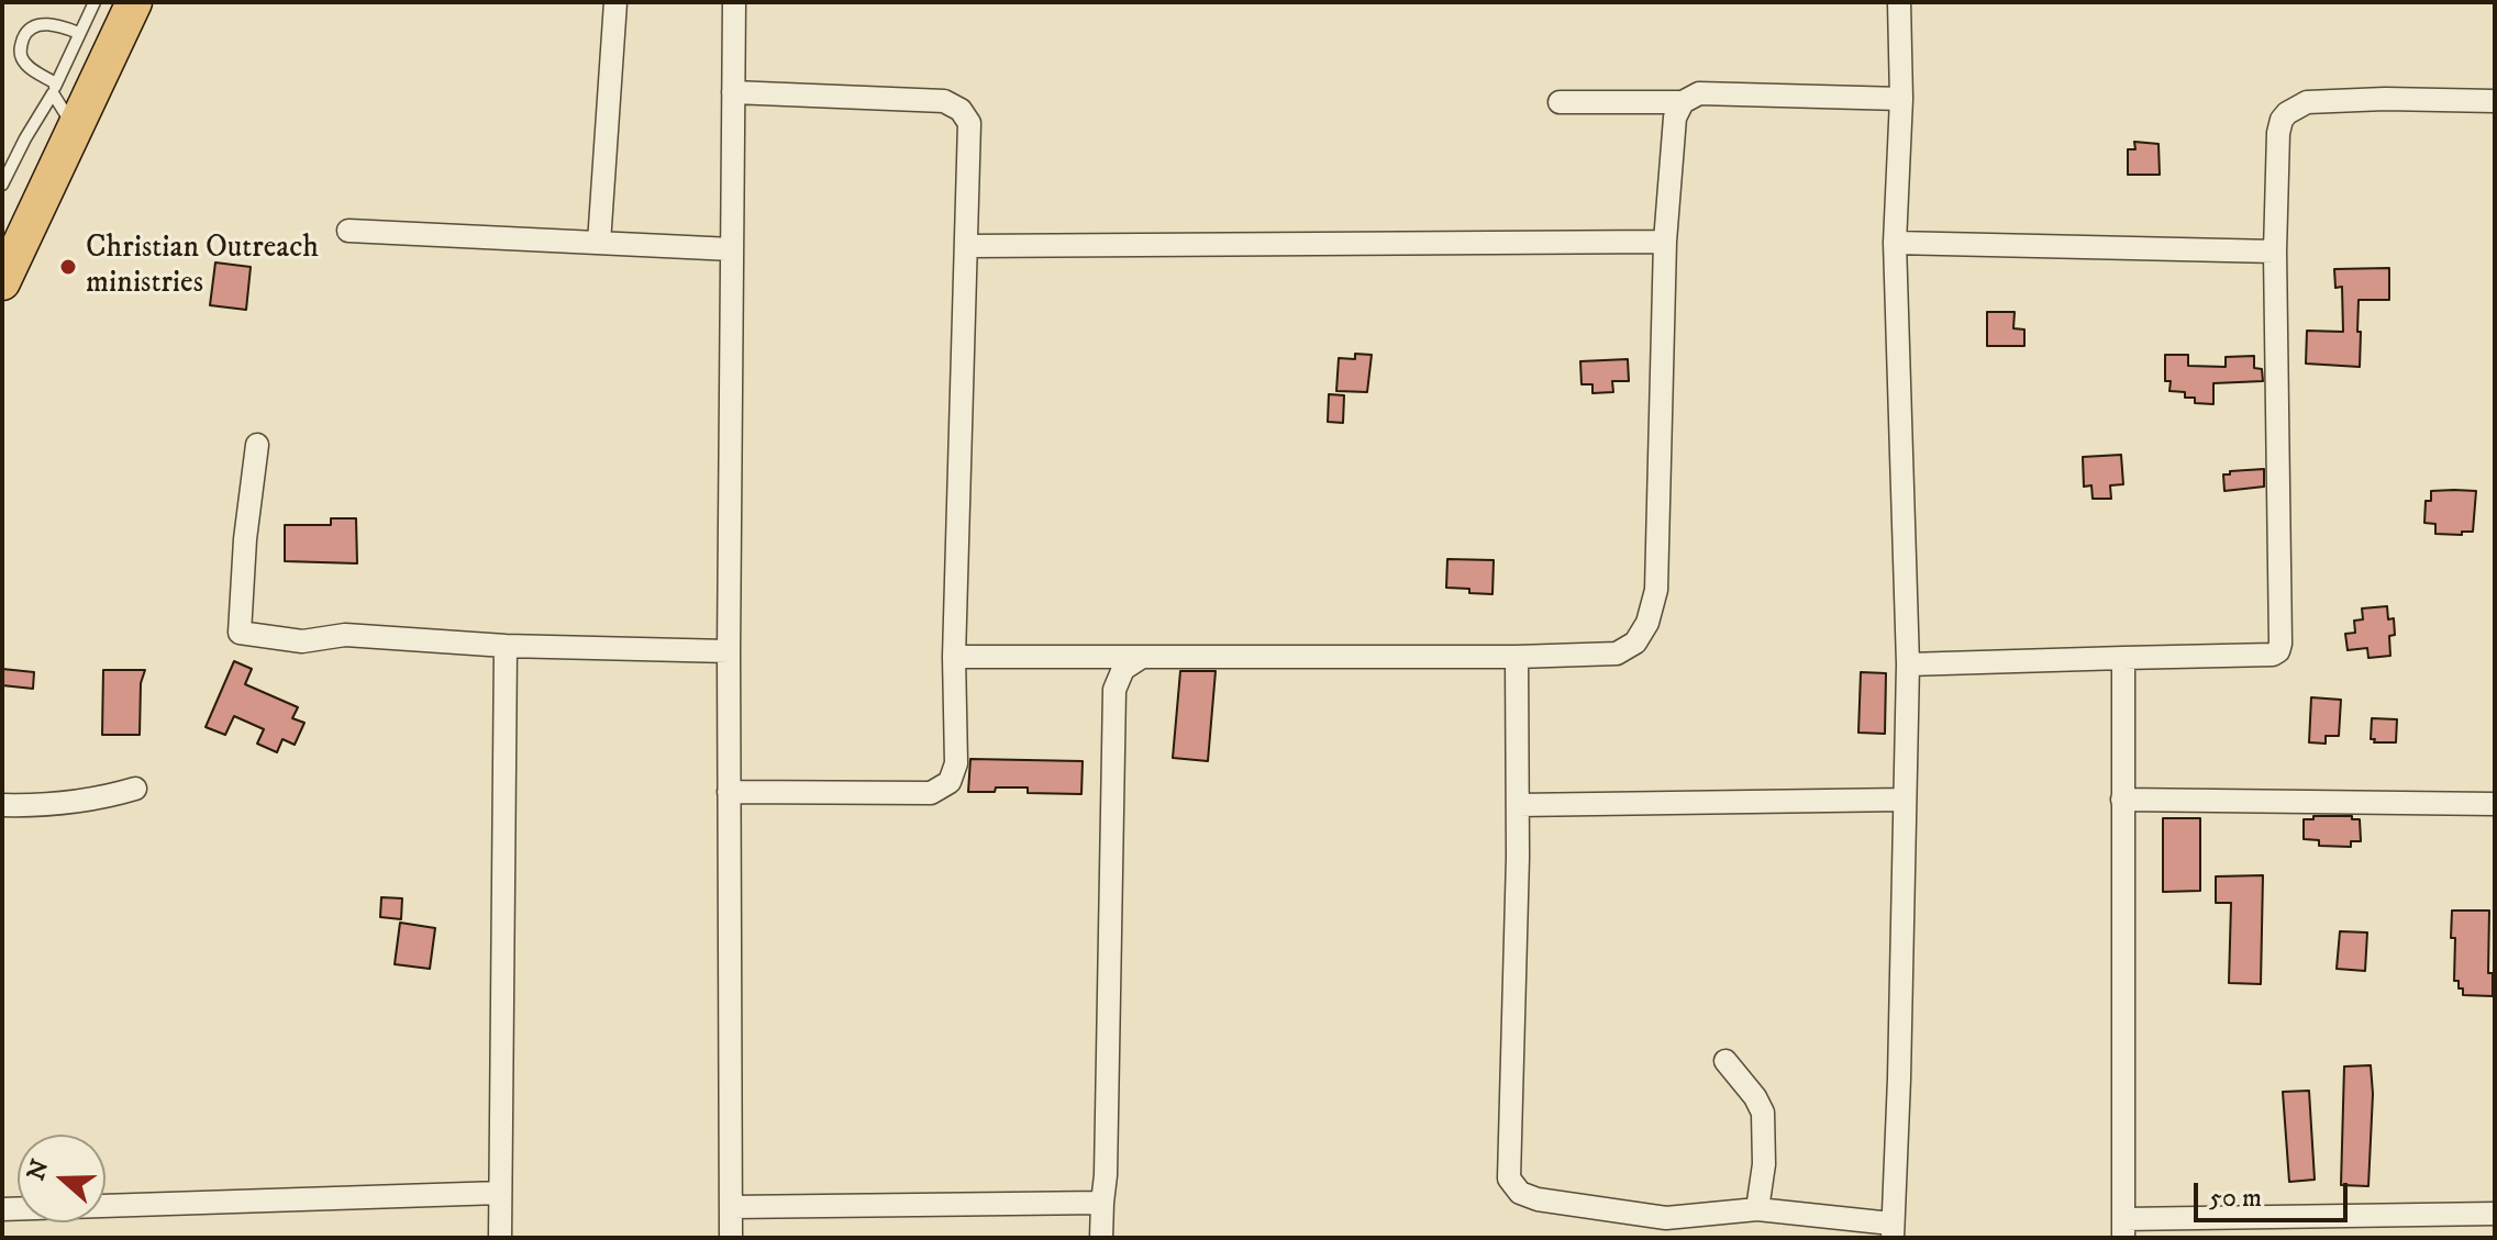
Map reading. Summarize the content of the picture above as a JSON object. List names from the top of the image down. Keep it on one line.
{"places":["Christian Outreach ministries"],"scale_bar":"50 m","north":"left"}
